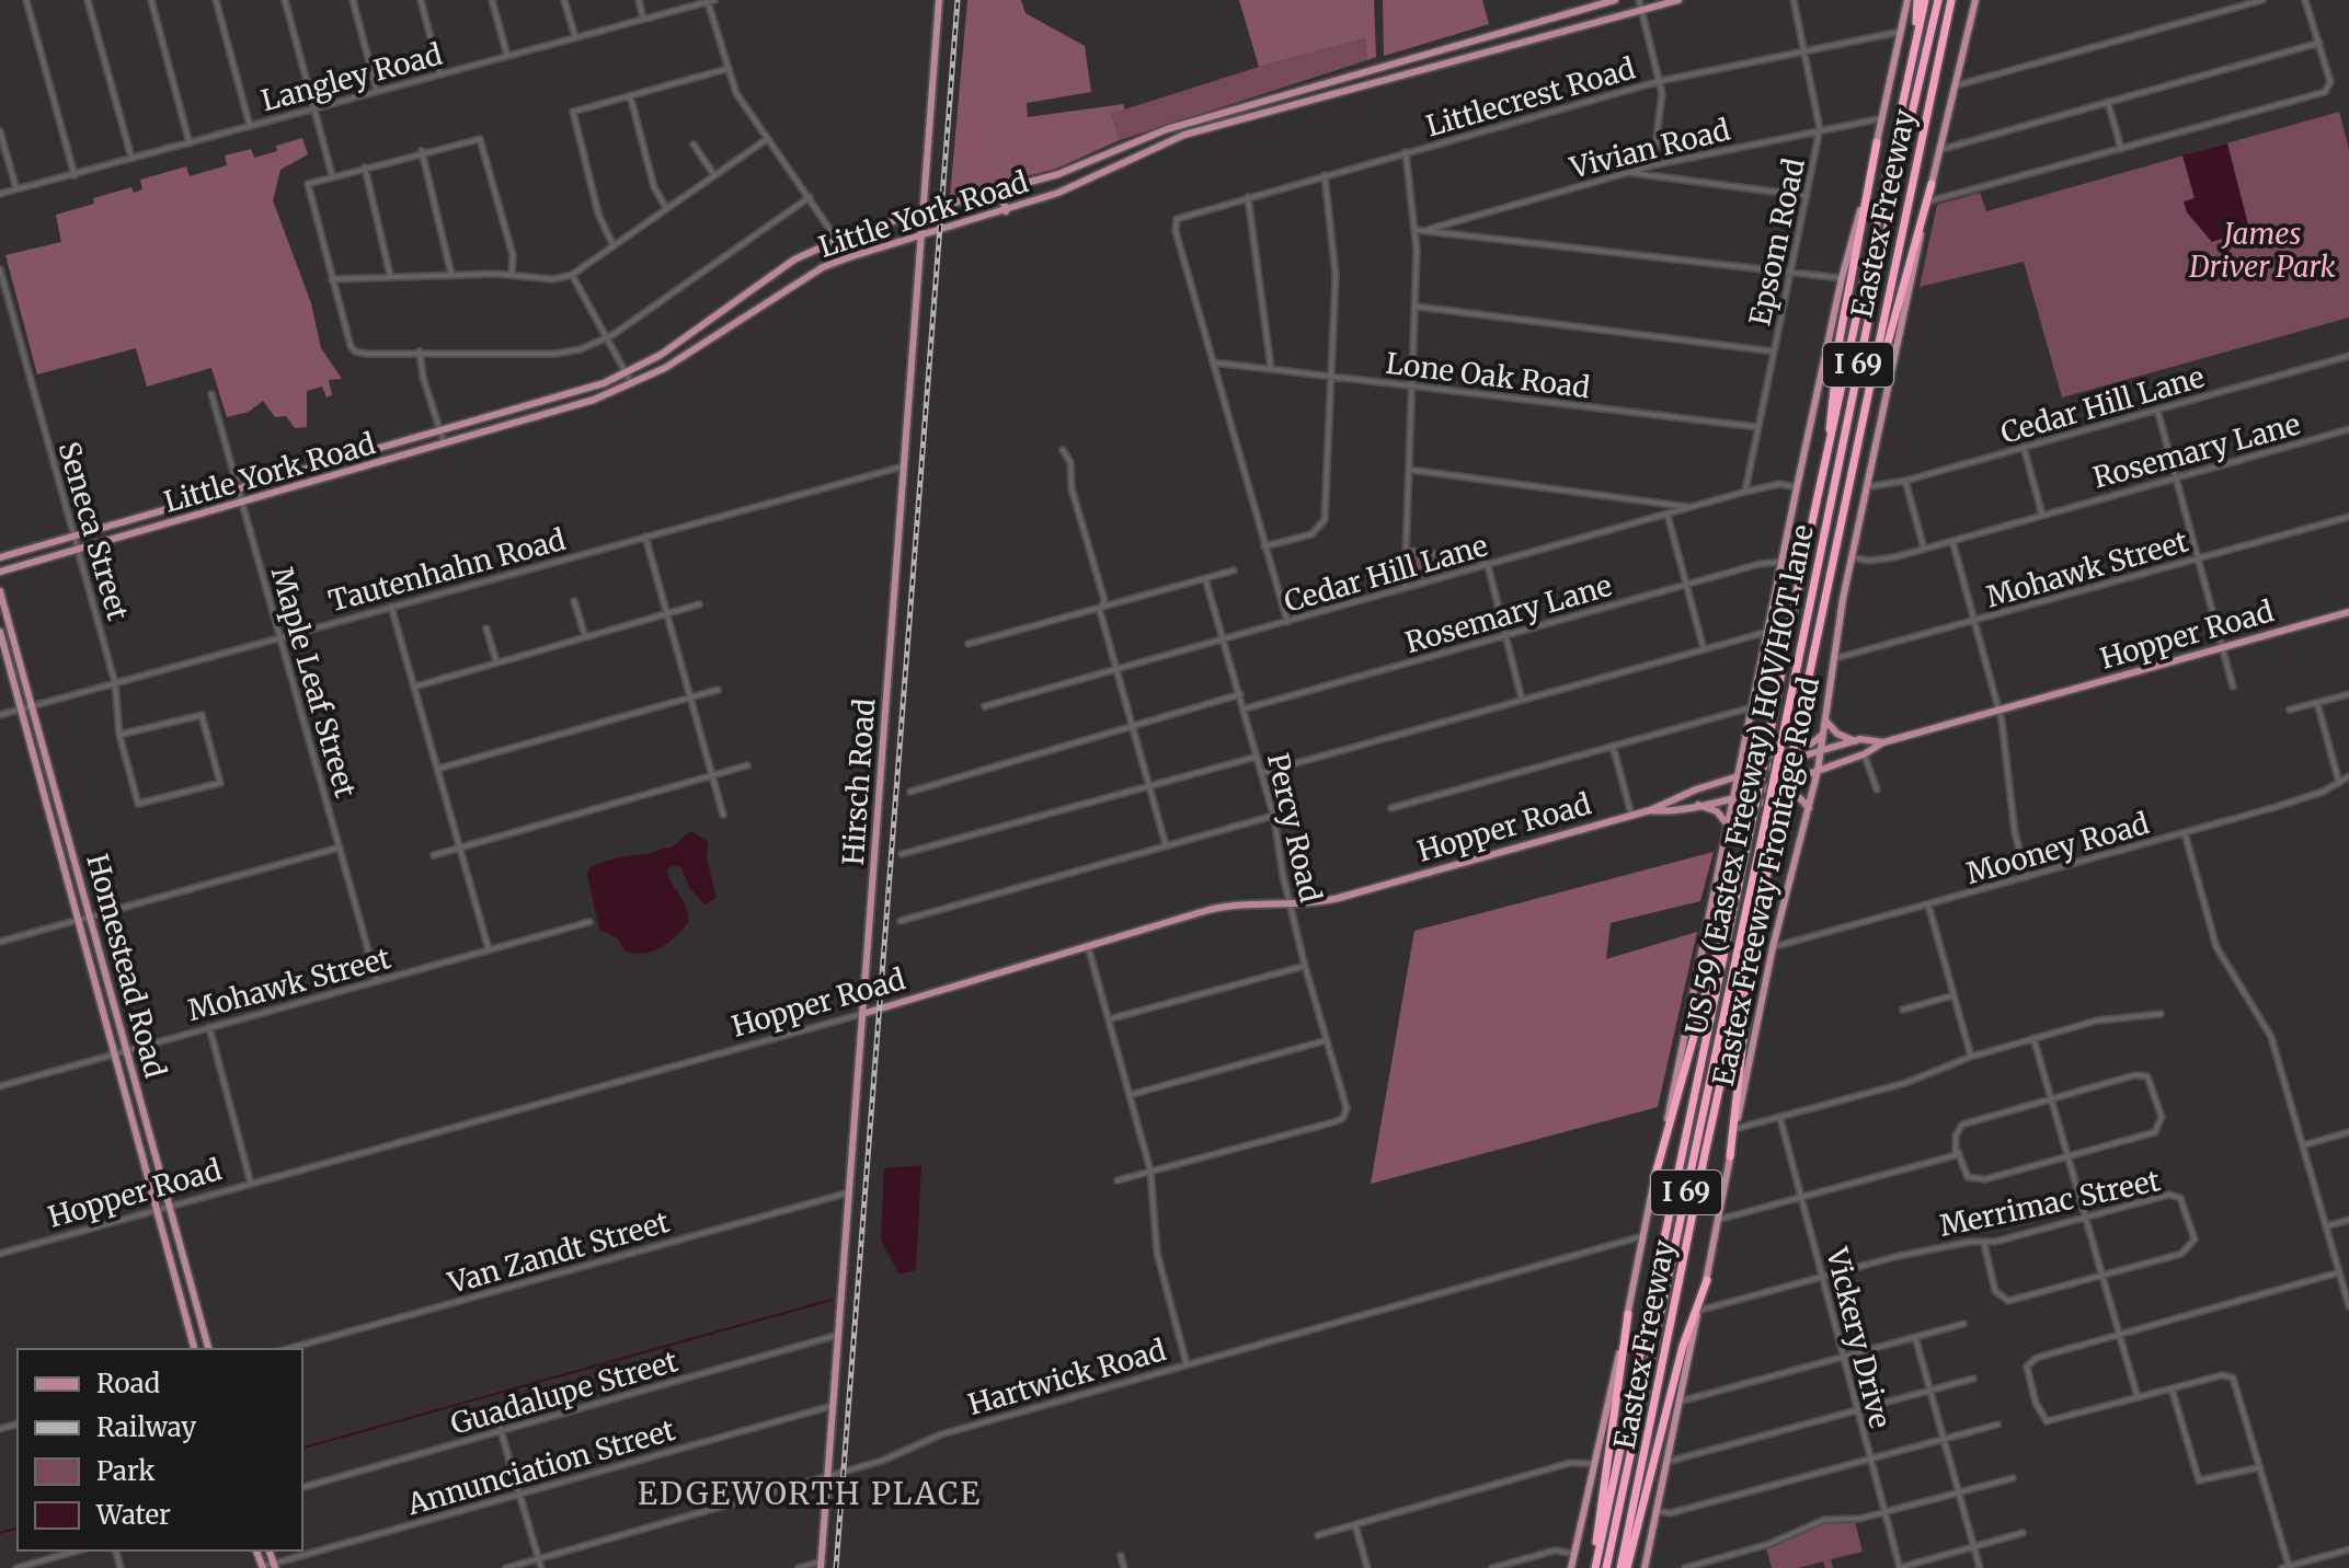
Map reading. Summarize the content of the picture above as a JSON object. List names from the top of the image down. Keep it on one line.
{"streets":{"highway":["Eastex Freeway","I 69","US 59 (Eastex Freeway) HOV/HOT lane"],"main road":["Little York Road","Hopper Road","Hirsch Road","Eastex Freeway Frontage Road","Homestead Road"],"street":["Langley Road","Littlecrest Road","Vivian Road","Epsom Road","Lone Oak Road","Cedar Hill Lane","Rosemary Lane","Seneca Street","Mohawk Street","Tautenhahn Road","Maple Leaf Street","Percy Road","Mooney Road","Merrimac Street","Van Zandt Street","Vickery Drive","Hartwick Road","Guadalupe Street","Annunciation Street"]},"crossings":[["Littlecrest Road","Epsom Road"],["Littlecrest Road","Lone Oak Road"],["Littlecrest Road","Eastex Freeway Frontage Road"],["Vivian Road","Epsom Road"],["Vivian Road","Eastex Freeway Frontage Road"],["Little York Road","Seneca Street"],["Little York Road","Maple Leaf Street"],["Little York Road","Hirsch Road"],["Epsom Road","Lone Oak Road"],["Epsom Road","Cedar Hill Lane"],["Cedar Hill Lane","Percy Road"],["Cedar Hill Lane","Eastex Freeway Frontage Road"],["Rosemary Lane","Percy Road"],["Rosemary Lane","Eastex Freeway Frontage Road"],["Seneca Street","Tautenhahn Road"],["Mohawk Street","Maple Leaf Street"],["Mohawk Street","Eastex Freeway Frontage Road"],["Mohawk Street","Homestead Road"],["Tautenhahn Road","Maple Leaf Street"],["Tautenhahn Road","Hirsch Road"],["Tautenhahn Road","Homestead Road"],["Hopper Road","Hirsch Road"],["Hopper Road","Percy Road"],["Hopper Road","Eastex Freeway Frontage Road"],["Hopper Road","Homestead Road"],["Hirsch Road","Van Zandt Street"],["Hirsch Road","Hartwick Road"],["Hirsch Road","Guadalupe Street"],["Hirsch Road","Annunciation Street"],["Mooney Road","Eastex Freeway Frontage Road"],["Eastex Freeway Frontage Road","Merrimac Street"],["Eastex Freeway Frontage Road","Hartwick Road"],["Merrimac Street","Vickery Drive"]],"districts":["EDGEWORTH PLACE"],"parks":["James Driver Park"],"legend":["Road","Railway","Park","Water"]}
